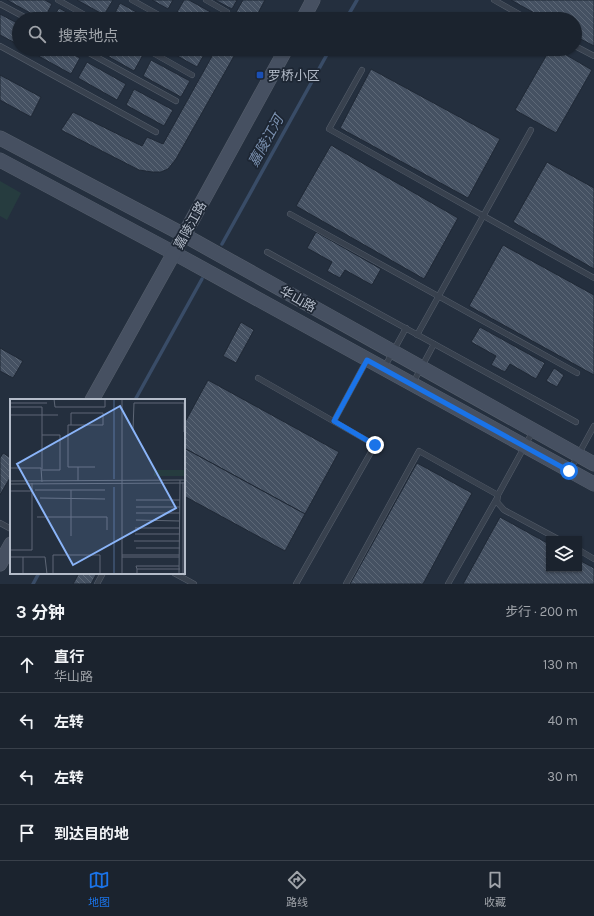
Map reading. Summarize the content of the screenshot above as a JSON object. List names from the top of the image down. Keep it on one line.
{"streets":{"street":["嘉陵江路","华山路"]},"crossings":[["嘉陵江路","华山路"]],"water":["嘉陵江河"],"places":{"transit":["罗桥小区"]},"page":{"search":"搜索地点","heading":["3 分钟","步行 · 200 m"],"list":[["直行","华山路","130 m"],["左转","40 m"],["左转","30 m"],"到达目的地"],"nav":["地图","路线","收藏"]}}
